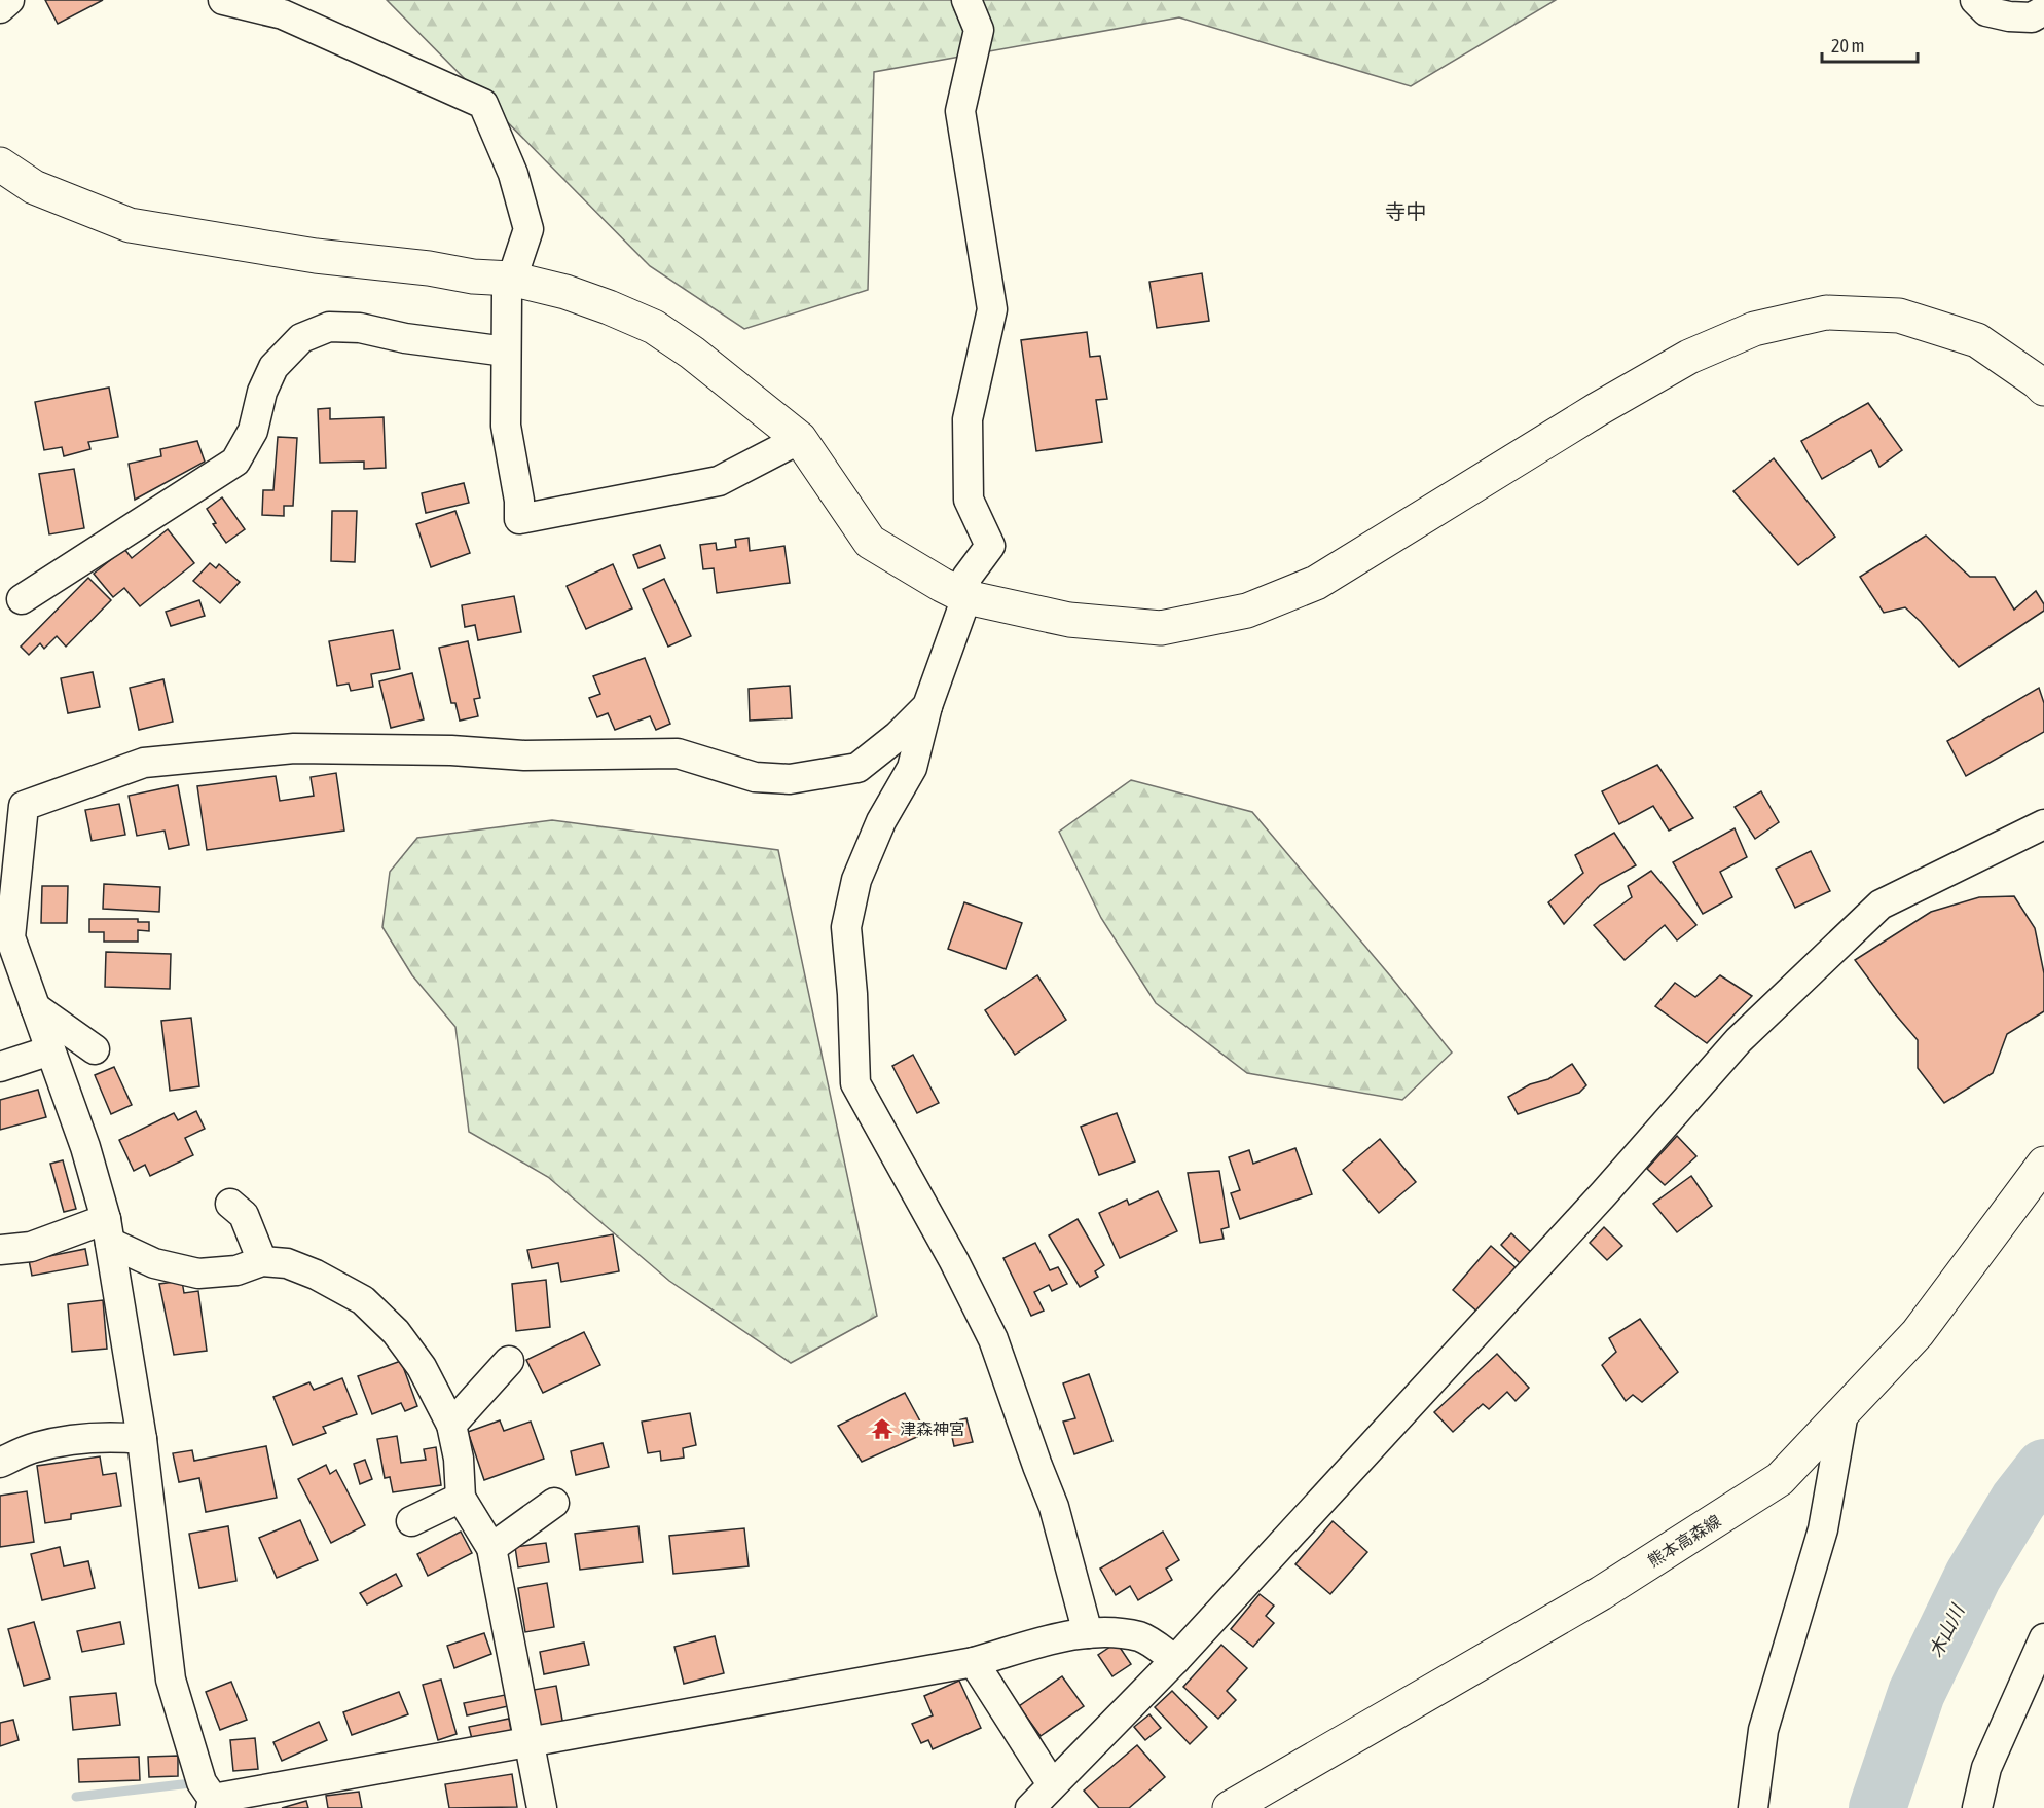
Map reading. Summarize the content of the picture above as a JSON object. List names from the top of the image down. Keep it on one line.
{"streets":{"street":["熊本高森線"]},"districts":["寺中"],"water":["木山川"],"places":{"temple":["津森神宮"]},"scale_bar":"20 m"}
